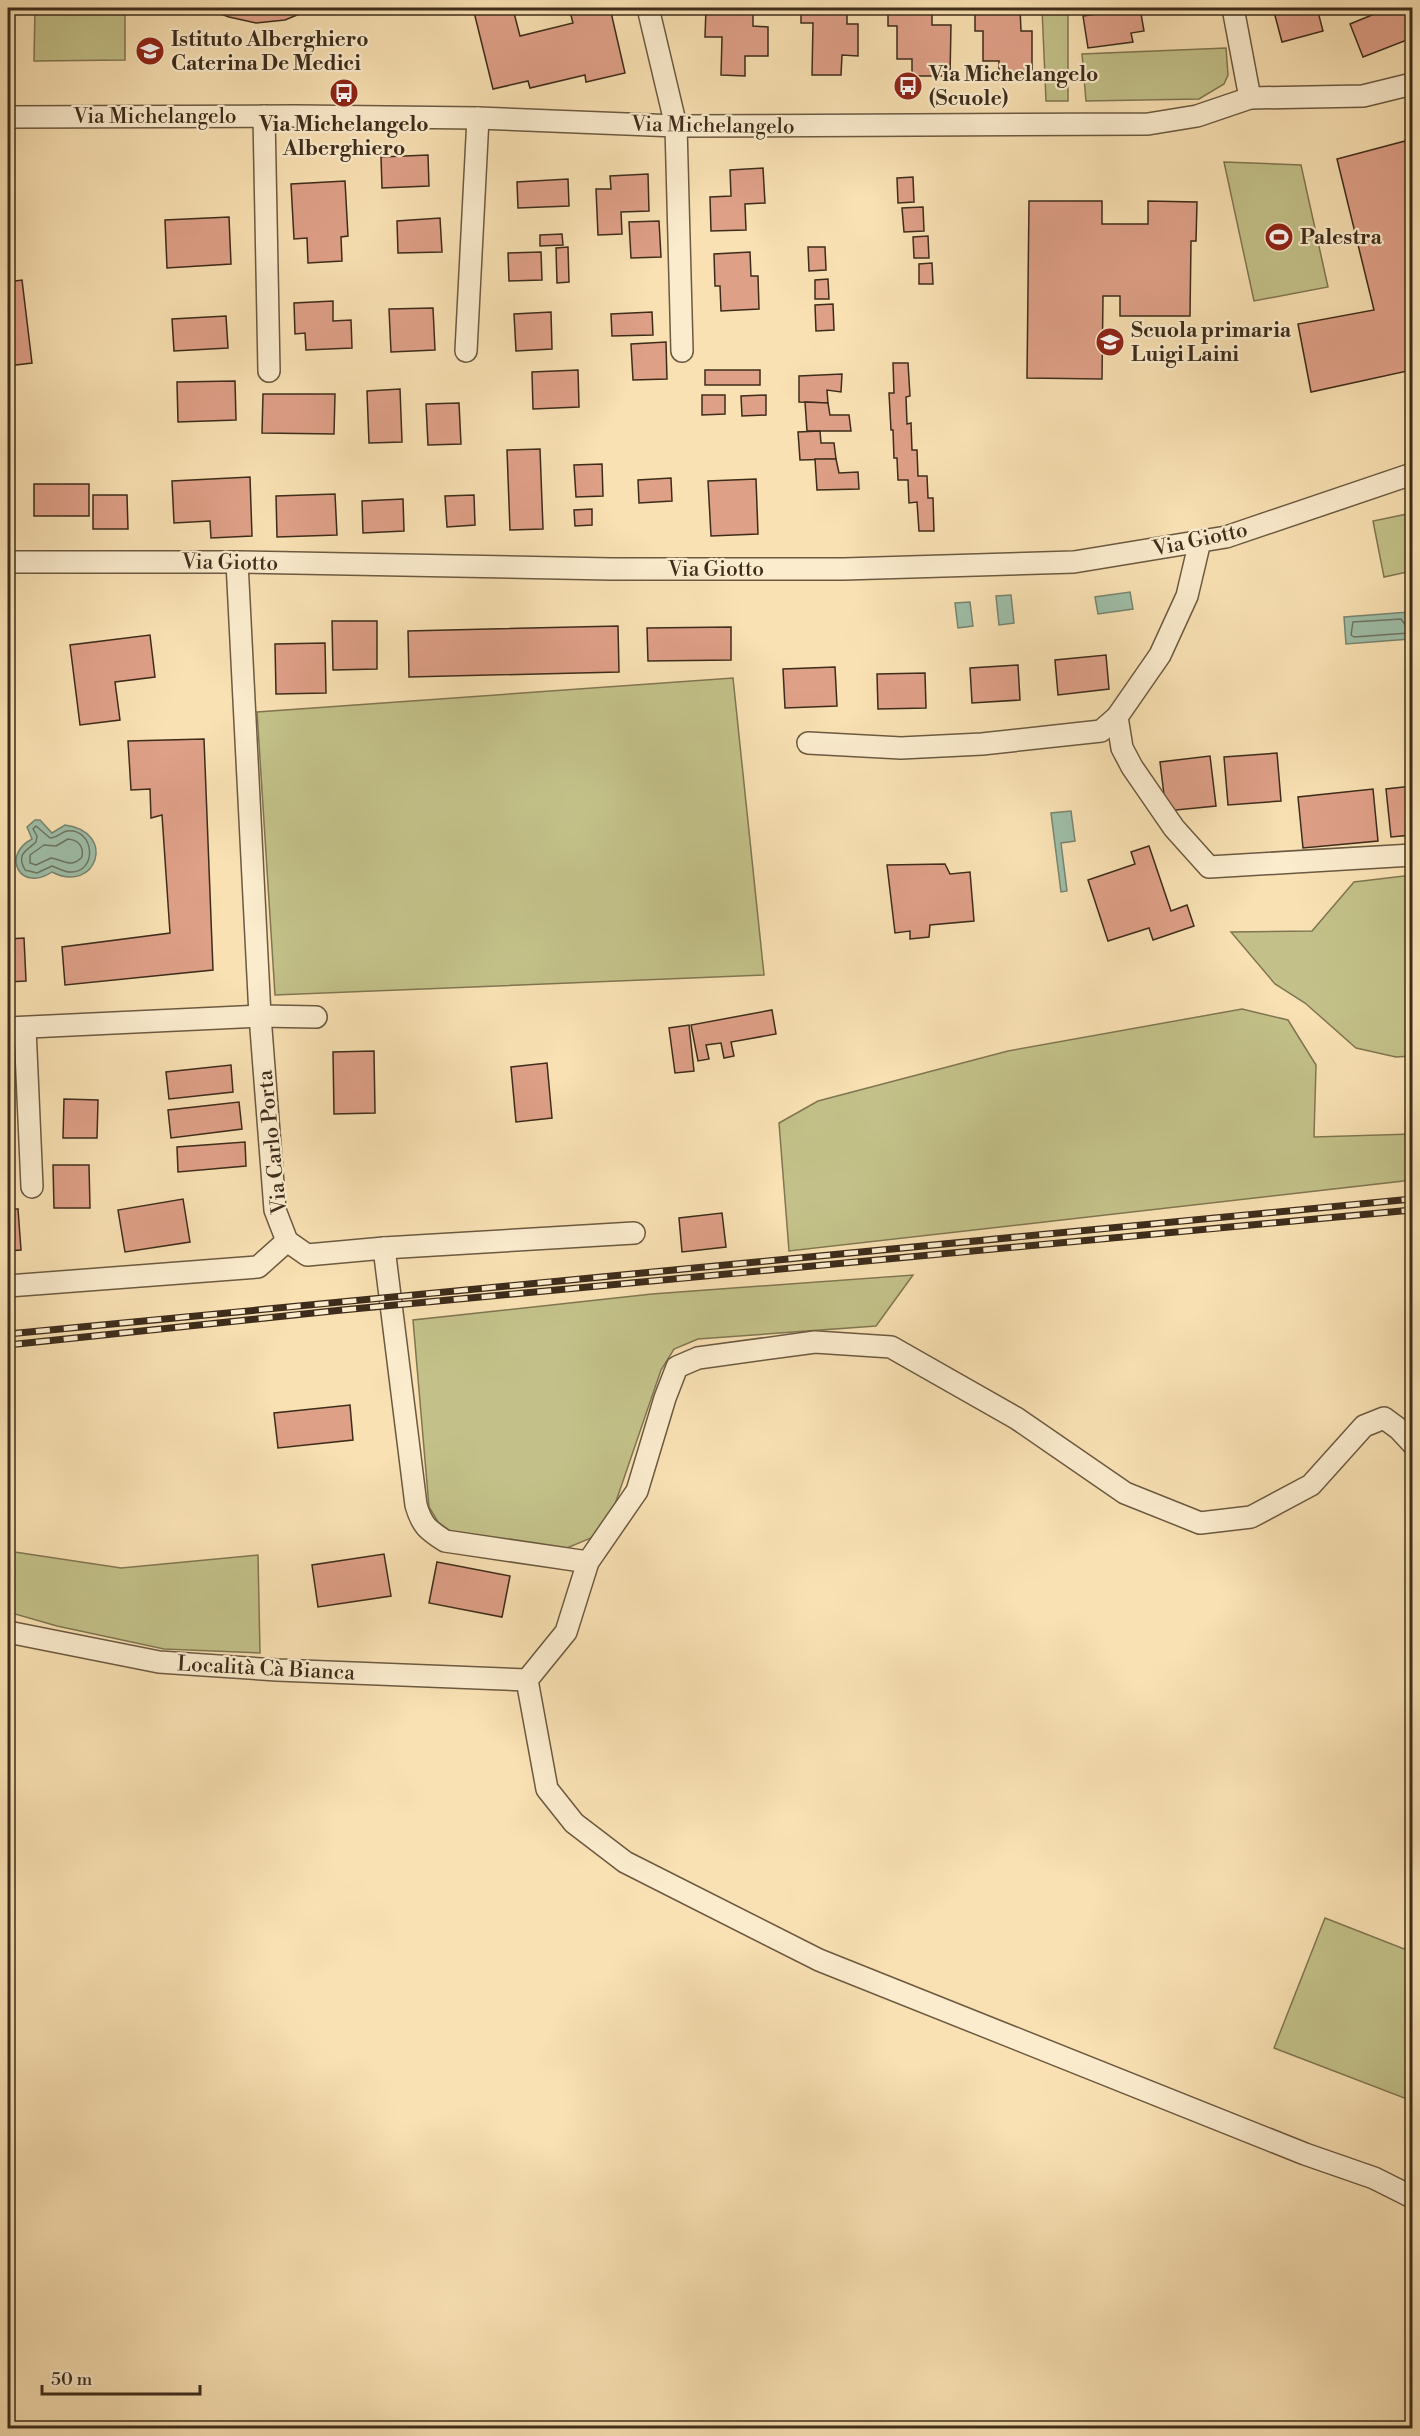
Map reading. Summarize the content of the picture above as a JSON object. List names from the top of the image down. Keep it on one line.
{"streets":{"street":["Via Michelangelo","Via Giotto","Via Carlo Porta","Località Cà Bianca"]},"crossings":[["Via Giotto","Via Carlo Porta"]],"places":{"school or university":["Istituto Alberghiero Caterina De Medici","Scuola primaria Luigi Laini"],"bus stop":["Via Michelangelo (Scuole)","Via Michelangelo Alberghiero"],"sports":["Palestra"]},"scale_bar":"50 m"}
